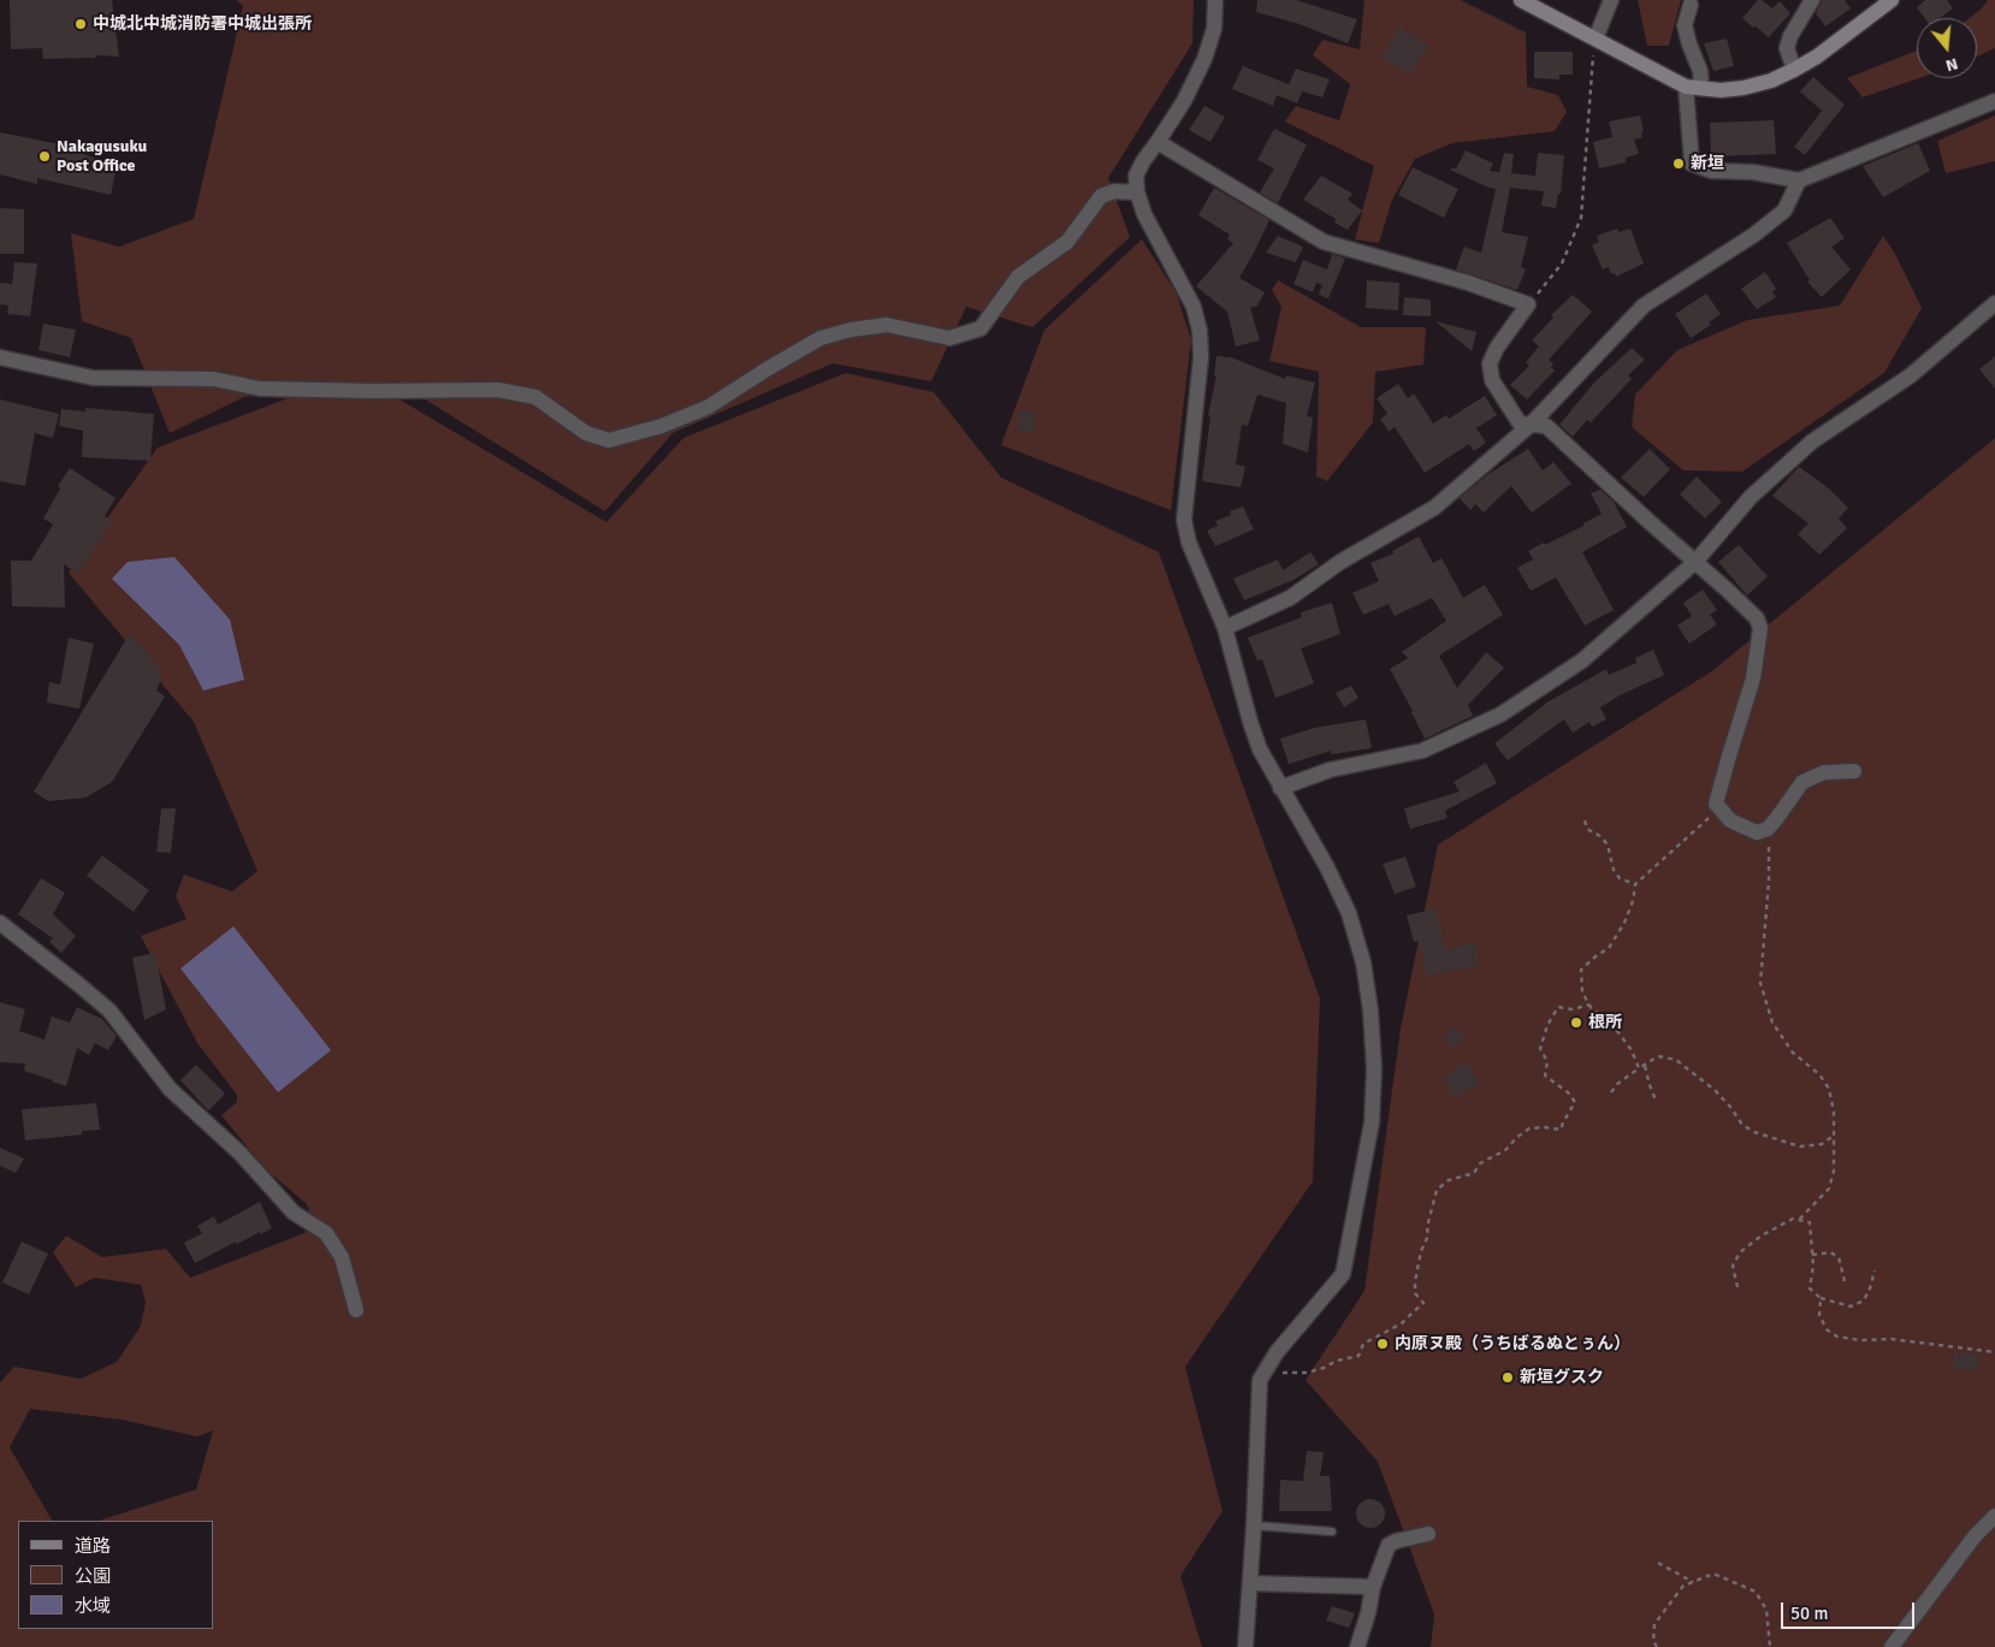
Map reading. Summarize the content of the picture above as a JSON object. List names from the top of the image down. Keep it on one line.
{"places":["中城北中城消防署中城出張所","Nakagusuku Post Office","新垣","根所","内原ヌ殿（うちばるぬとぅん）","新垣グスク"],"legend":["道路","公園","水域"],"scale_bar":"50 m","north":"bottom"}
